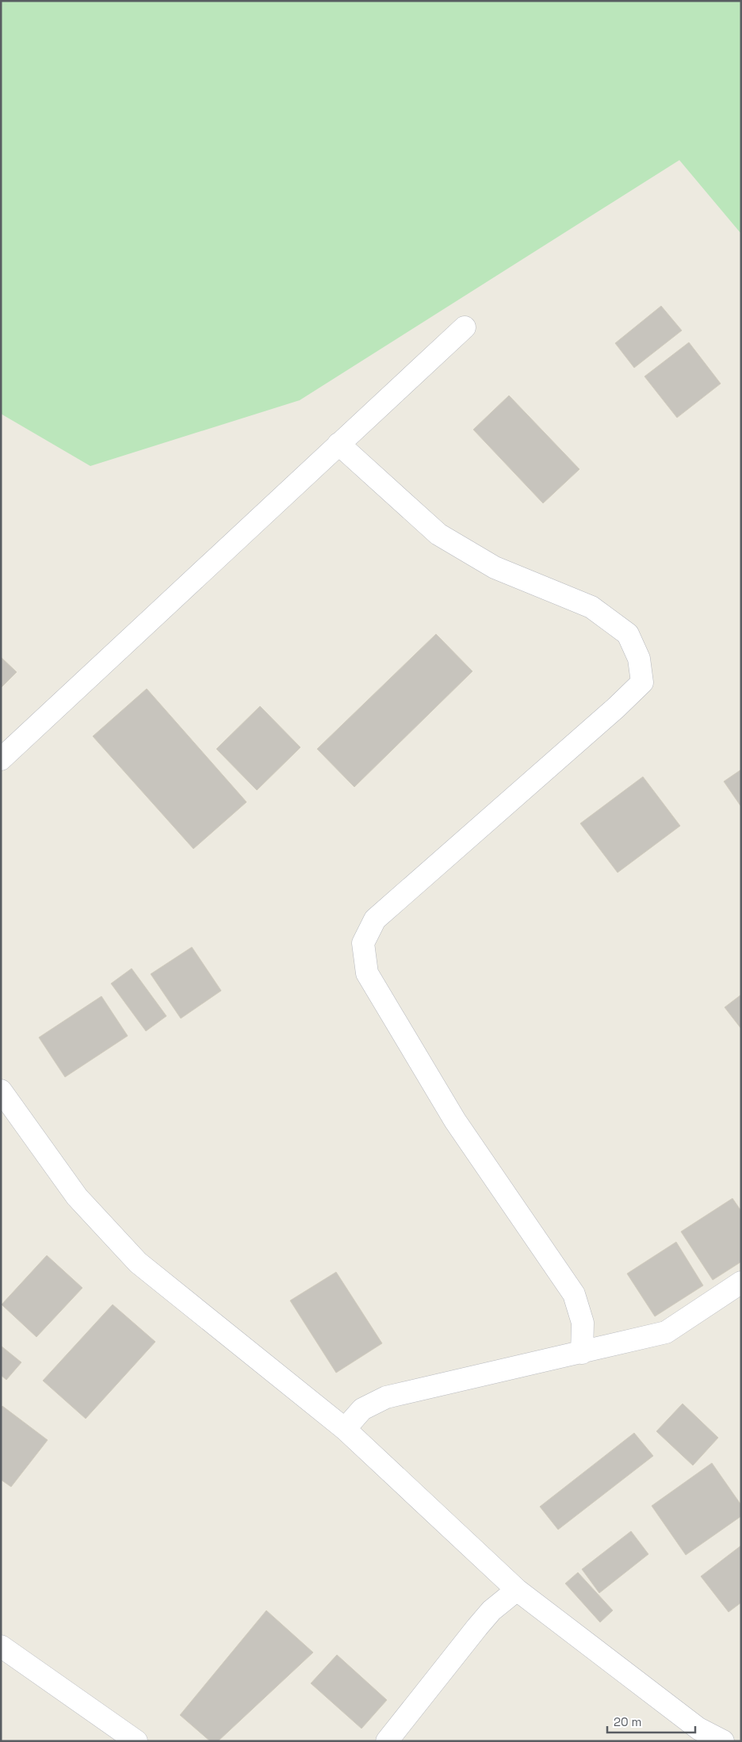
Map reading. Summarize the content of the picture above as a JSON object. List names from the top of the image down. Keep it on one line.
{"scale_bar":"20 m"}
